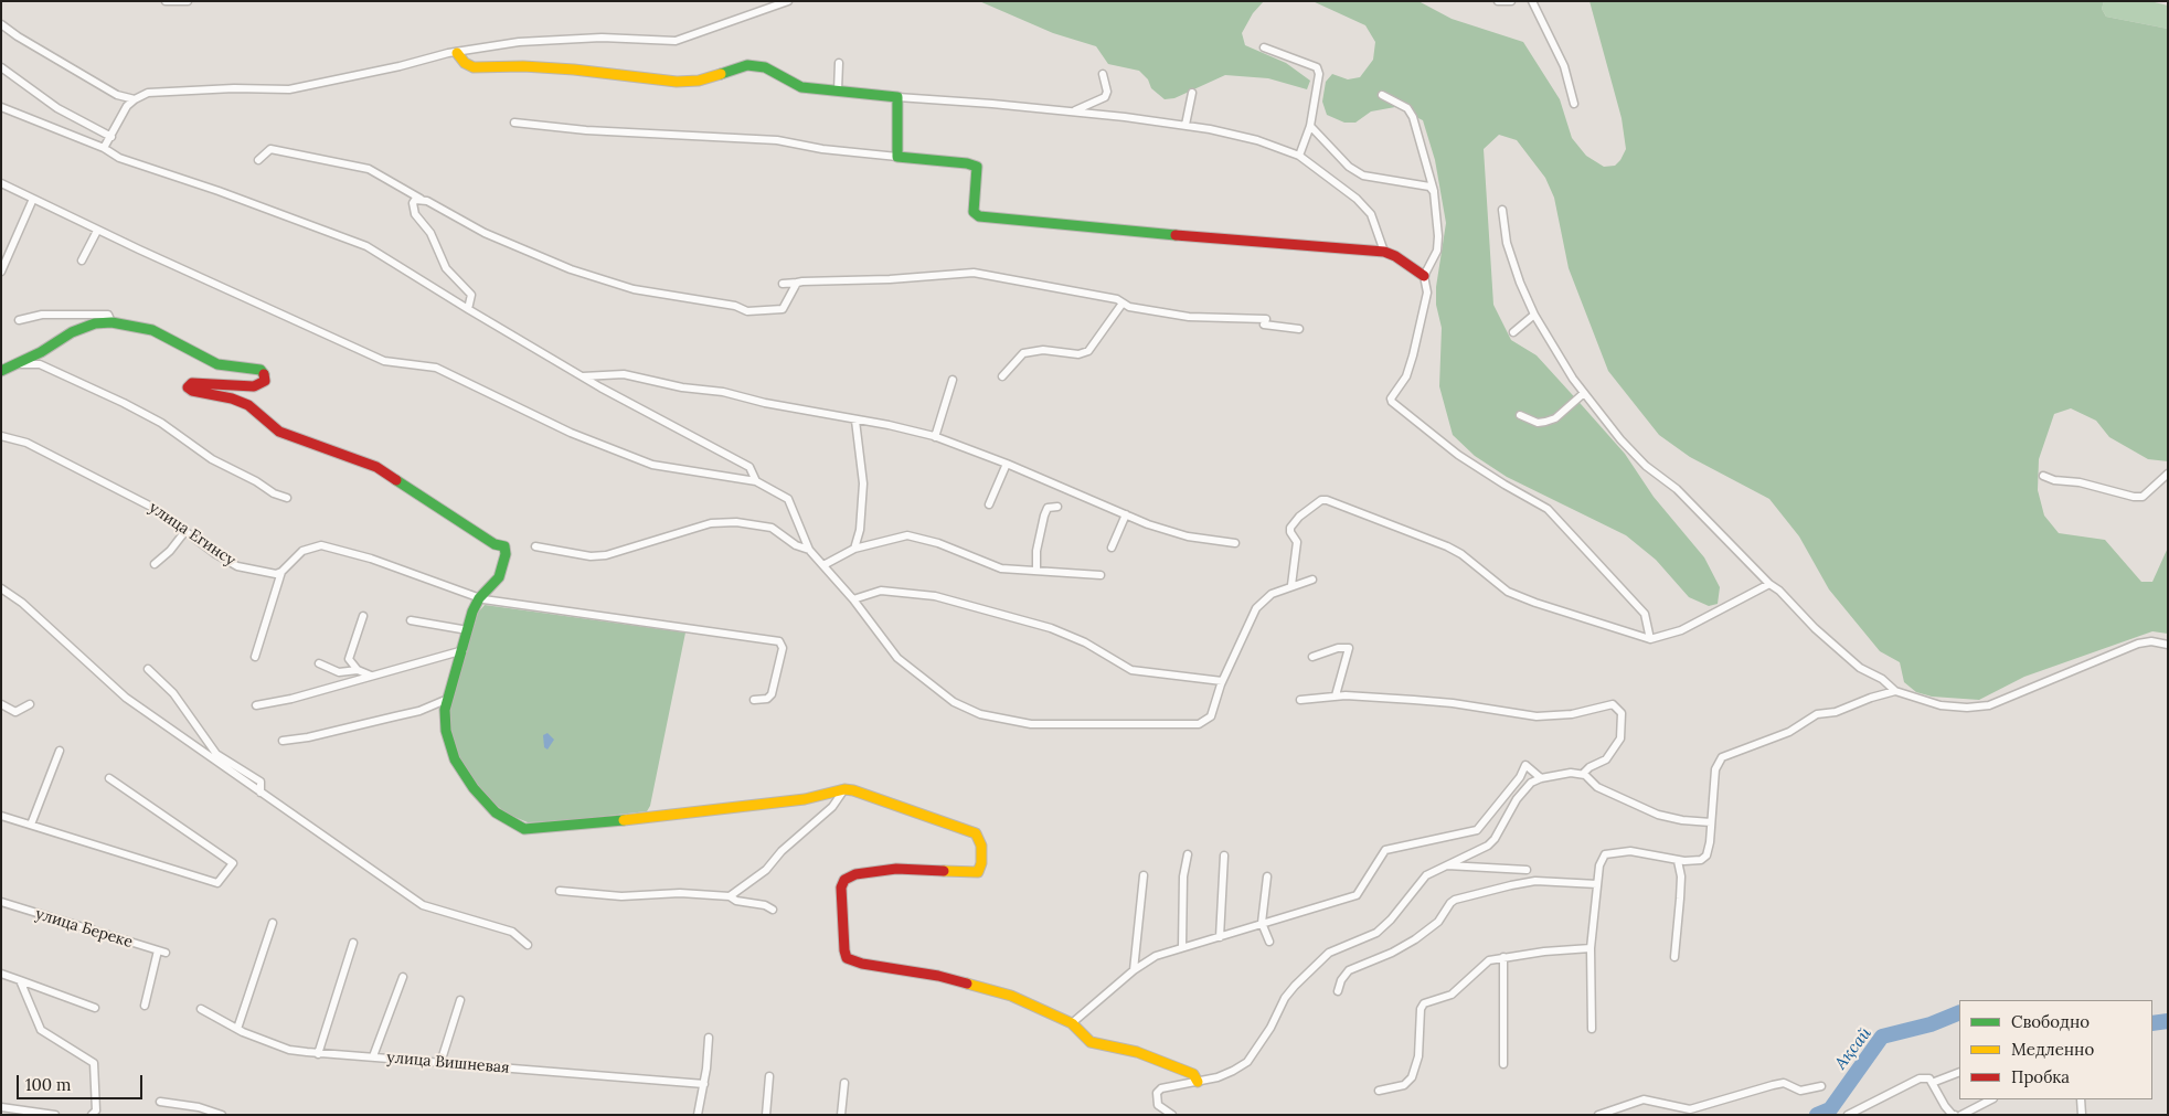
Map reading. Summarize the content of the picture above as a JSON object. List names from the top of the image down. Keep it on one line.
{"streets":{"street":["улица Егинсу","улица Береке","улица Вишневая"]},"water":["Ақсай"],"legend":["Свободно","Медленно","Пробка"],"scale_bar":"100 m"}
